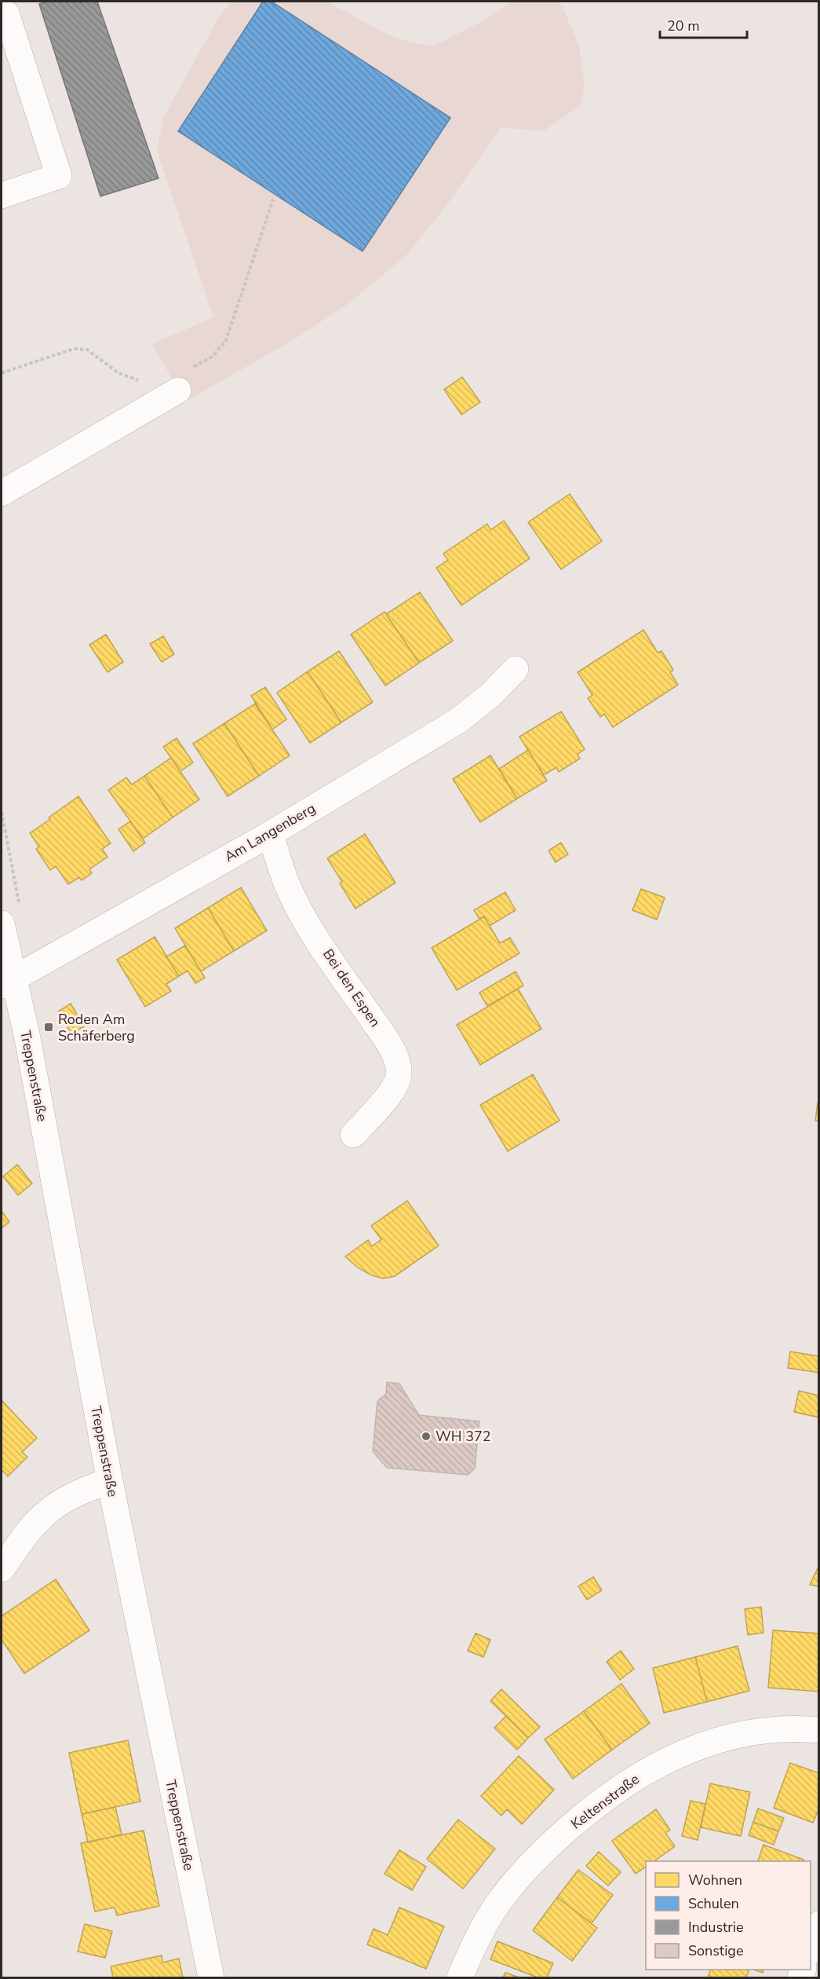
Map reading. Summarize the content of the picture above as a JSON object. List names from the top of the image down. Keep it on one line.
{"streets":{"street":["Am Langenberg","Bei den Espen","Treppenstraße","Keltenstraße"]},"crossings":[["Am Langenberg","Bei den Espen"],["Am Langenberg","Treppenstraße"]],"places":{"transit":["Roden Am Schäferberg"],"other":["WH 372"]},"legend":["Wohnen","Schulen","Industrie","Sonstige"],"scale_bar":"20 m"}
